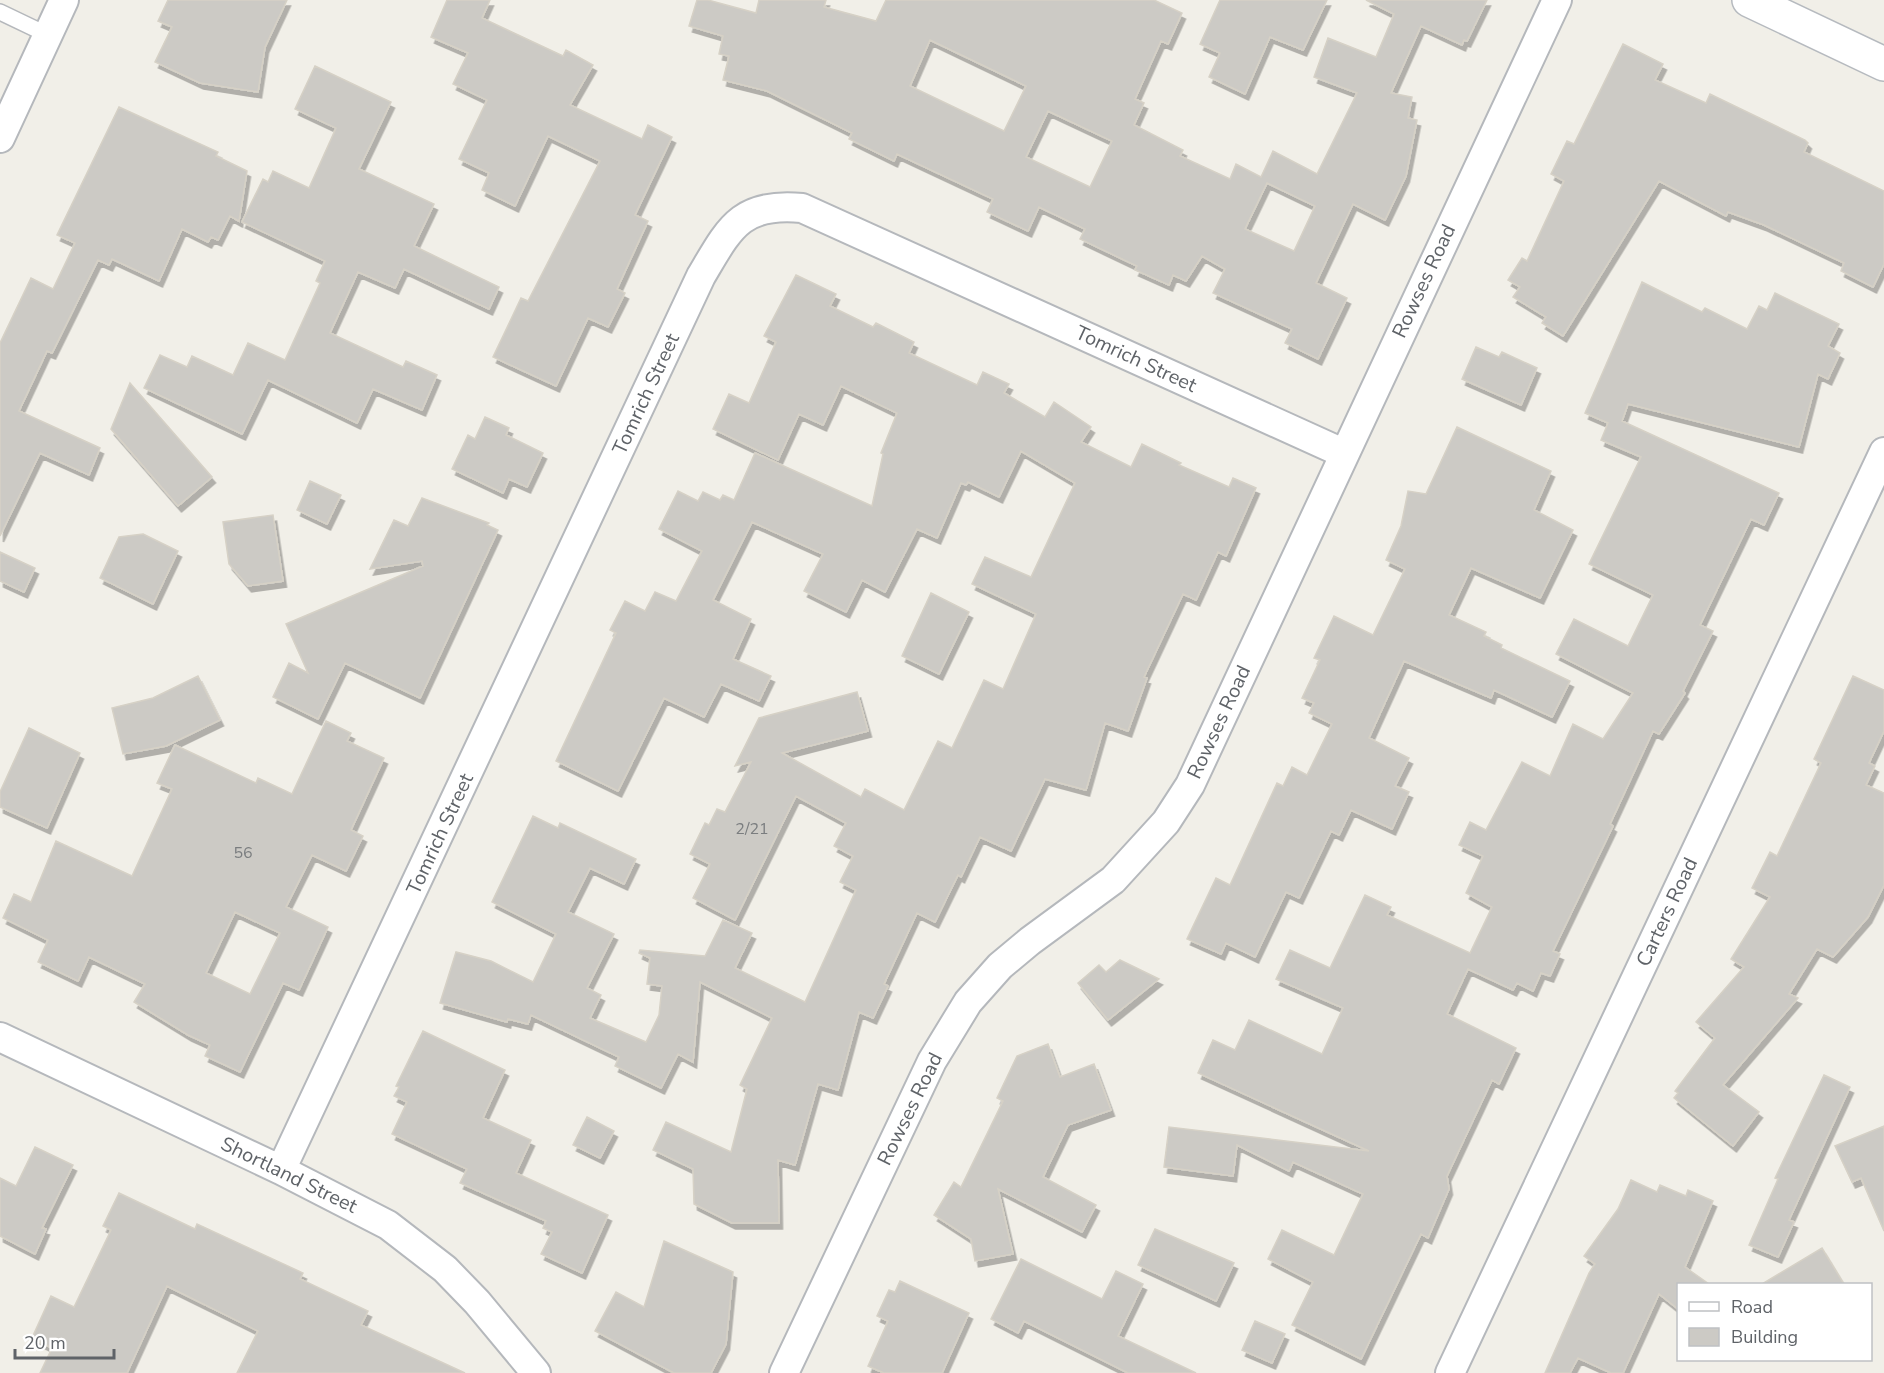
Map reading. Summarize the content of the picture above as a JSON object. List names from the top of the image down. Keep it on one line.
{"streets":{"street":["Rowses Road","Tomrich Street","Carters Road","Shortland Street"]},"crossings":[["Rowses Road","Tomrich Street"],["Tomrich Street","Shortland Street"]],"house_numbers":["2/21","56"],"legend":["Road","Building"],"scale_bar":"20 m"}
